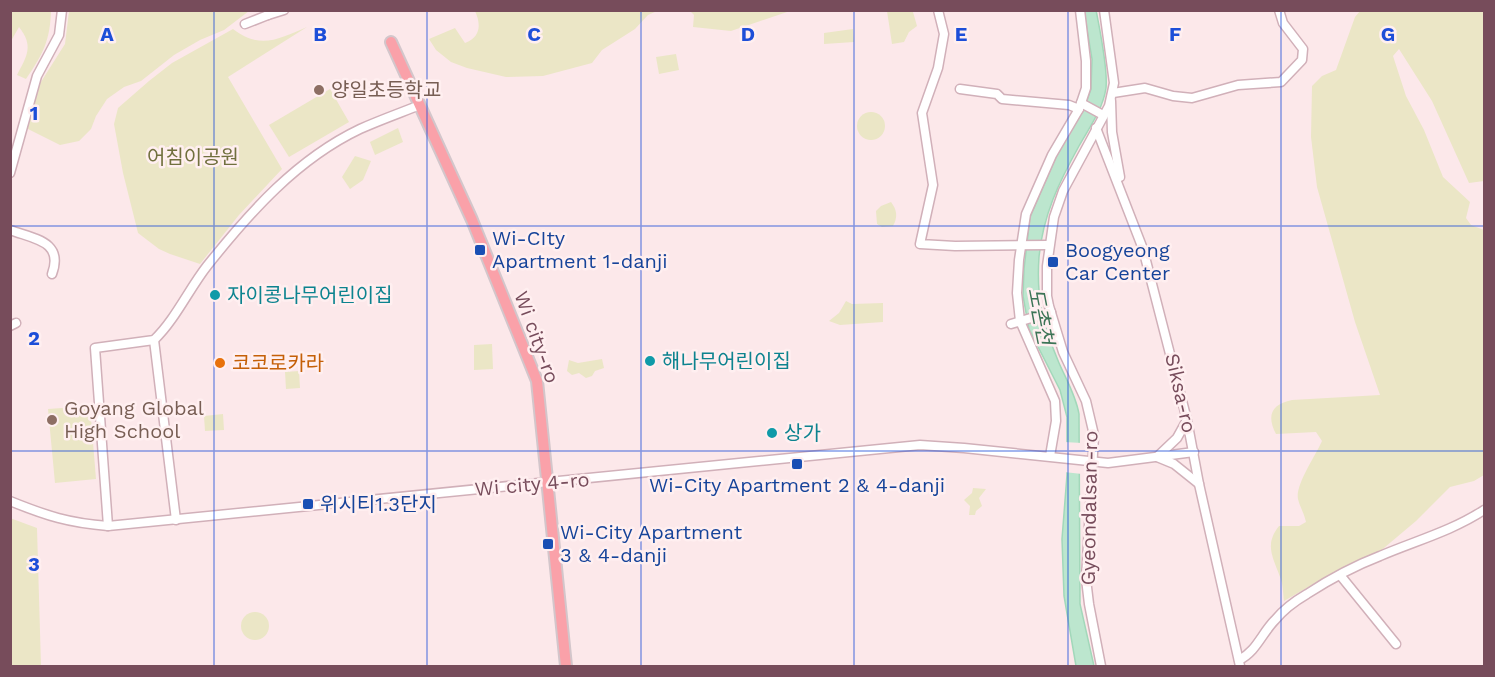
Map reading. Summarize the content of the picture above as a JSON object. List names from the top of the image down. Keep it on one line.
{"streets":{"main road":["Wi city-ro"],"street":["Siksa-ro","Wi city 4-ro","Gyeondalsan-ro"]},"crossings":[["Wi city-ro","Wi city 4-ro"],["Siksa-ro","Gyeondalsan-ro"],["Wi city 4-ro","Gyeondalsan-ro"]],"water":["도촌천"],"parks":["어침이공원"],"places":{"other":["양일초등학교","자이콩나무어린이집","해나무어린이집","코코로카라","Goyang Global High School","상가"],"transit":["Wi-CIty Apartment 1-danji","Boogyeong Car Center","Wi-City Apartment 2 & 4-danji","위시티1.3단지","Wi-City Apartment 3 & 4-danji"]},"grid":{"columns":["A","B","C","D","E","F","G"],"rows":["1","2","3"]}}
